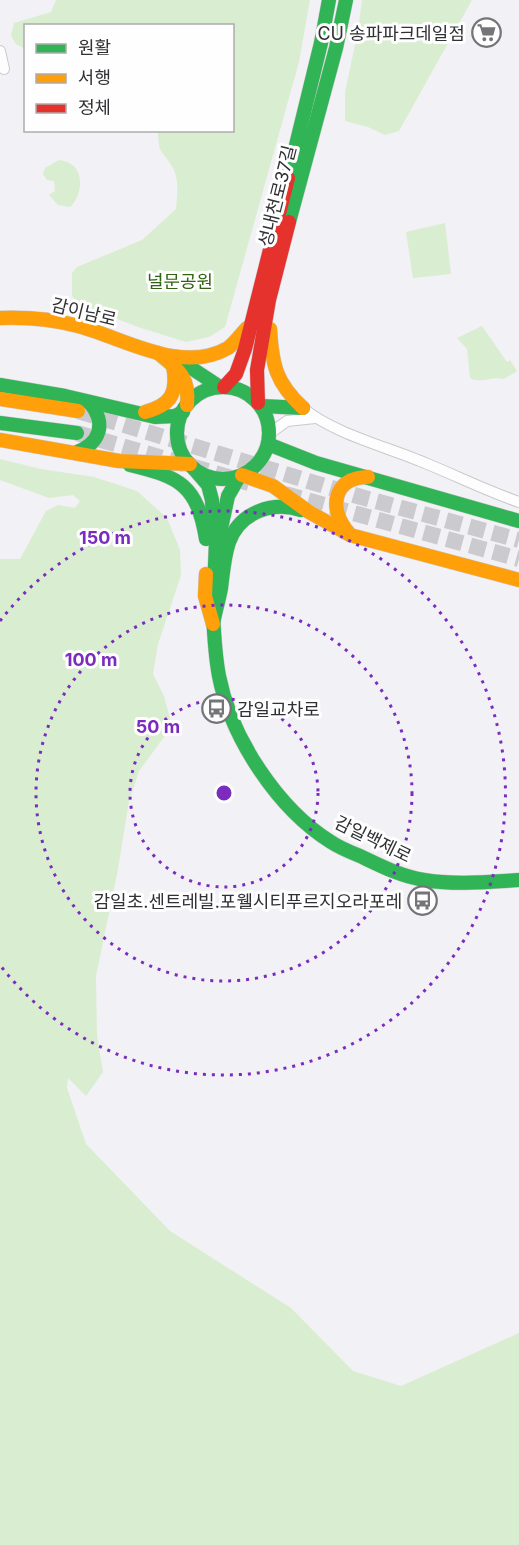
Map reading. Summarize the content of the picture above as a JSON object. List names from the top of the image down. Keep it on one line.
{"streets":{"main road":["성내천로37길","감이남로","감일백제로"]},"crossings":[["성내천로37길","감이남로"]],"parks":["널문공원"],"places":{"supermarket":["CU 송파파크데일점"],"bus stop":["감일교차로","감일초.센트레빌.포웰시티푸르지오라포레"]},"legend":["원활","서행","정체"],"rings":["150 m","100 m","50 m"]}
